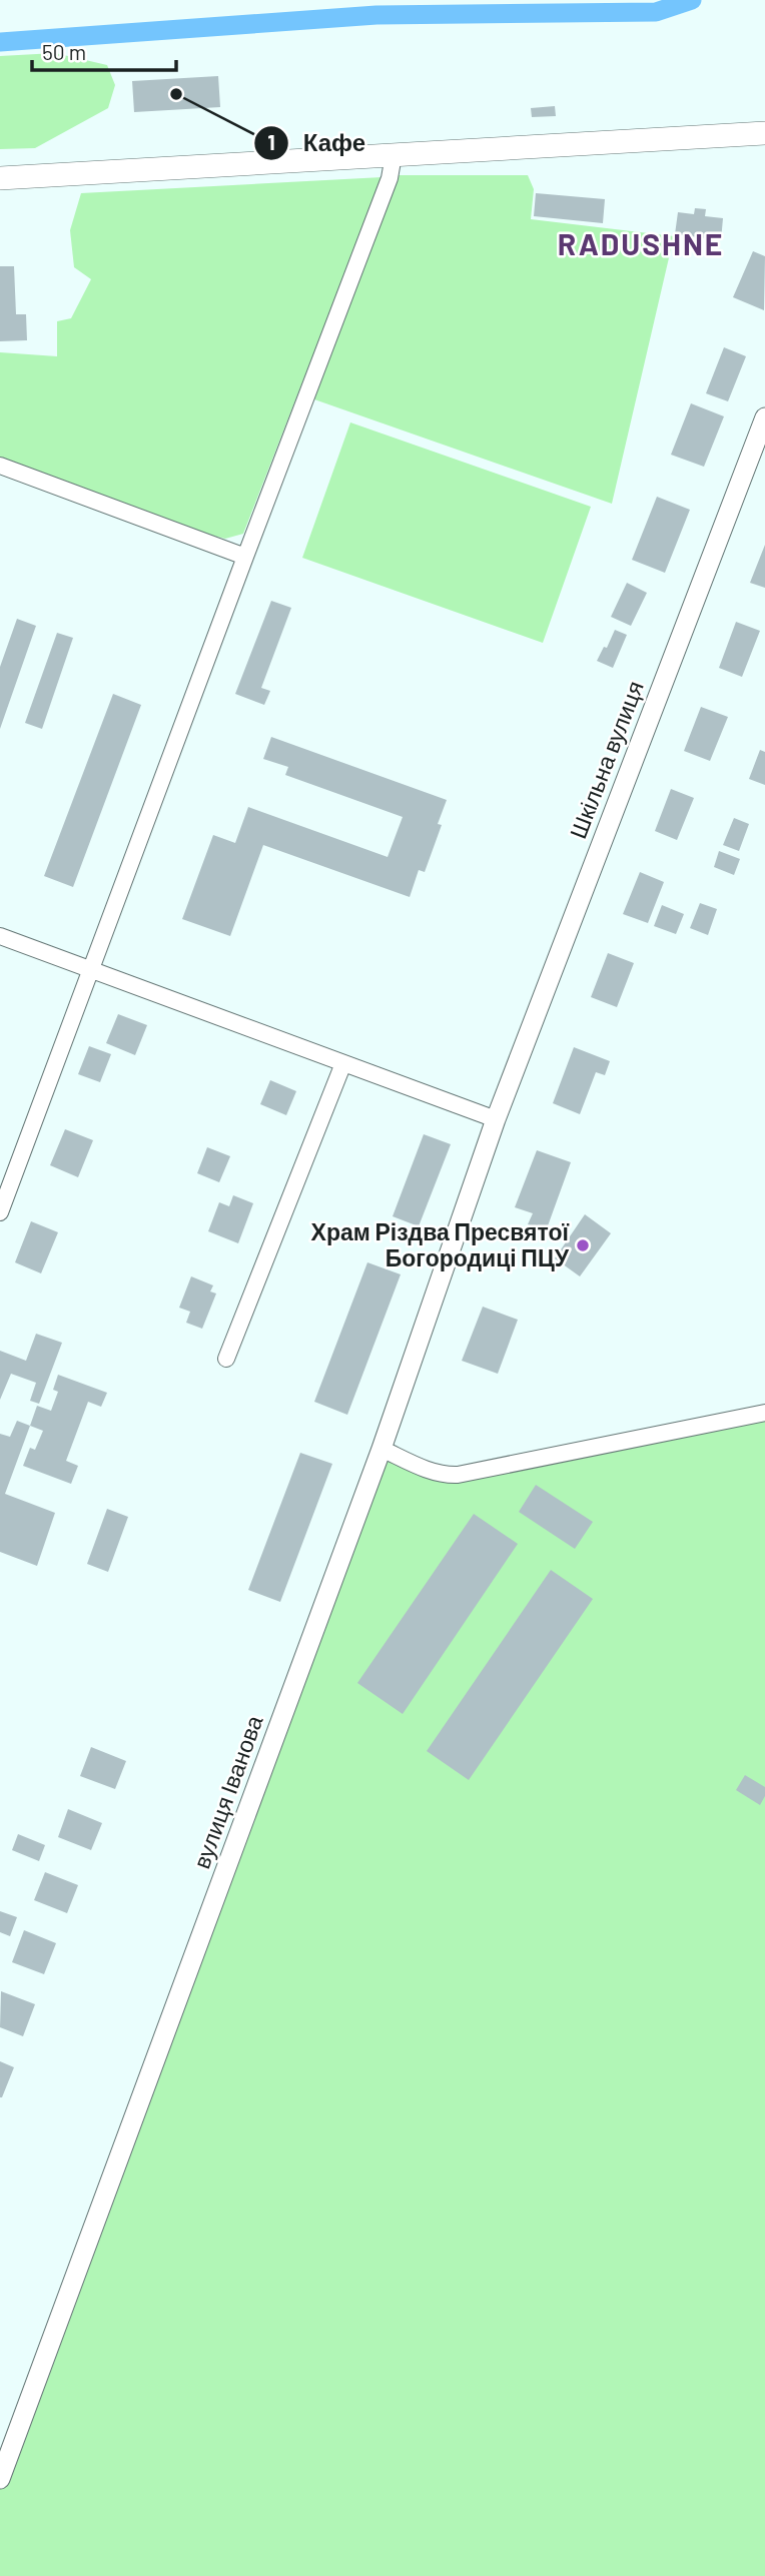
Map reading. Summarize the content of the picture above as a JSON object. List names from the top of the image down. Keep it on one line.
{"streets":{"street":["Шкільна вулиця","вулиця Іванова"]},"crossings":[["Шкільна вулиця","вулиця Іванова"]],"districts":["RADUSHNE"],"places":["Кафе","Храм Різдва Пресвятої Богородиці ПЦУ"],"scale_bar":"50 m"}
